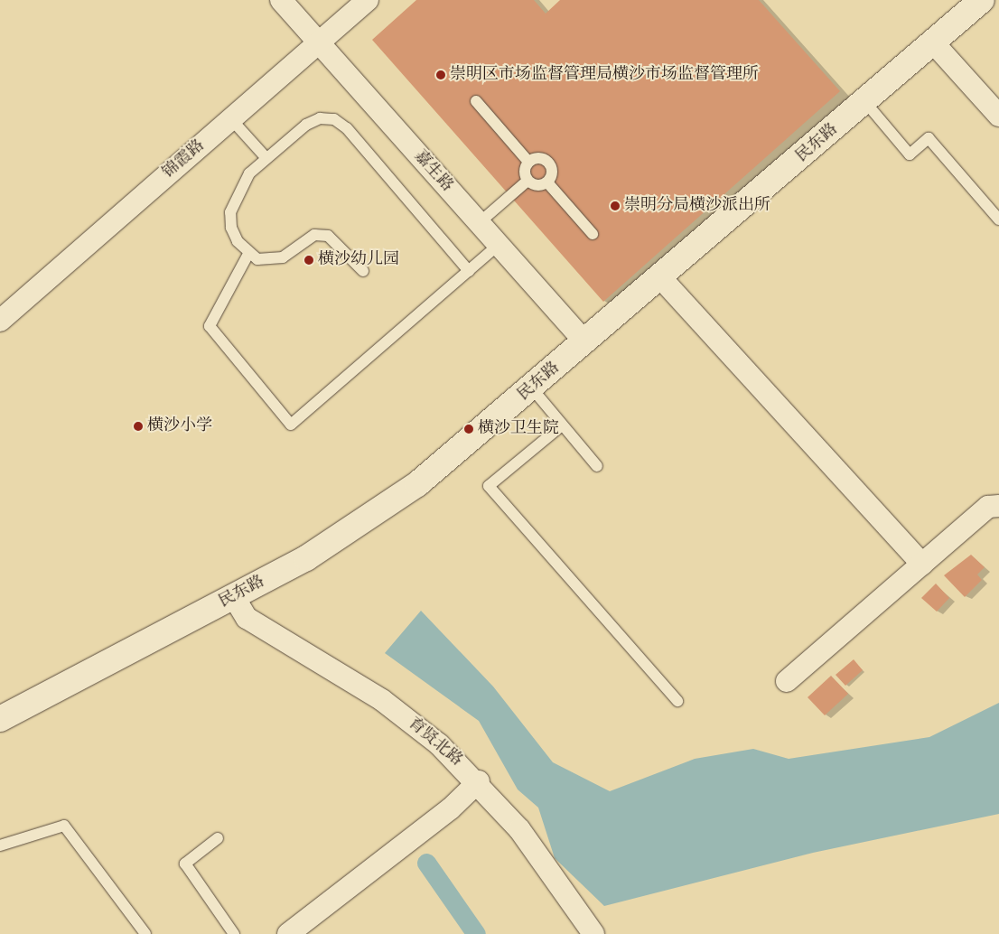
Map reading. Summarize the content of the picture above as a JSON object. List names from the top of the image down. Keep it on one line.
{"streets":{"street":["民东路","锦霞路","嘉生路","育贤北路"]},"crossings":[["民东路","嘉生路"],["民东路","育贤北路"],["锦霞路","嘉生路"]],"places":["崇明区市场监督管理局横沙市场监督管理所","崇明分局横沙派出所","横沙幼儿园","横沙小学","横沙卫生院"]}
